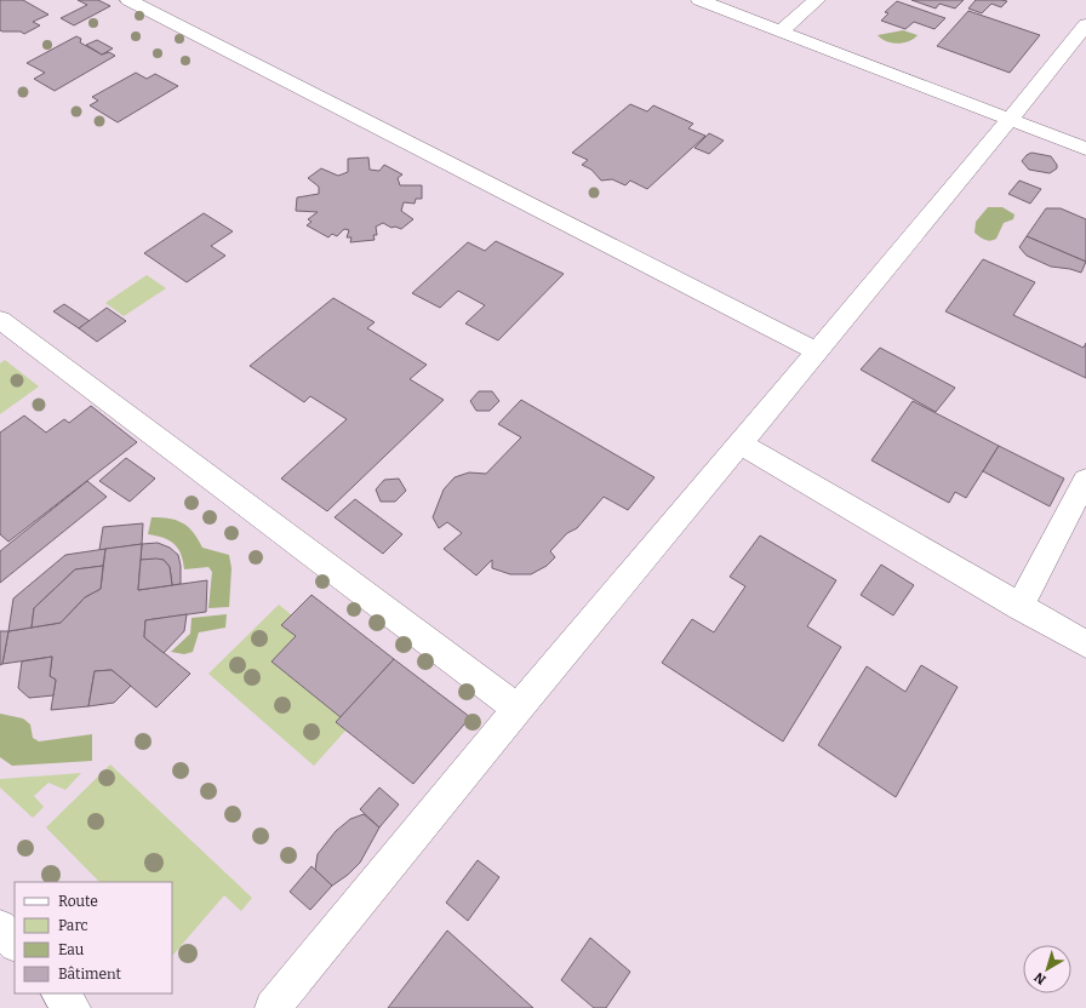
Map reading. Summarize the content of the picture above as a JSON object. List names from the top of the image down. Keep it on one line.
{"legend":["Route","Parc","Eau","Bâtiment"],"north":"bottom left"}
